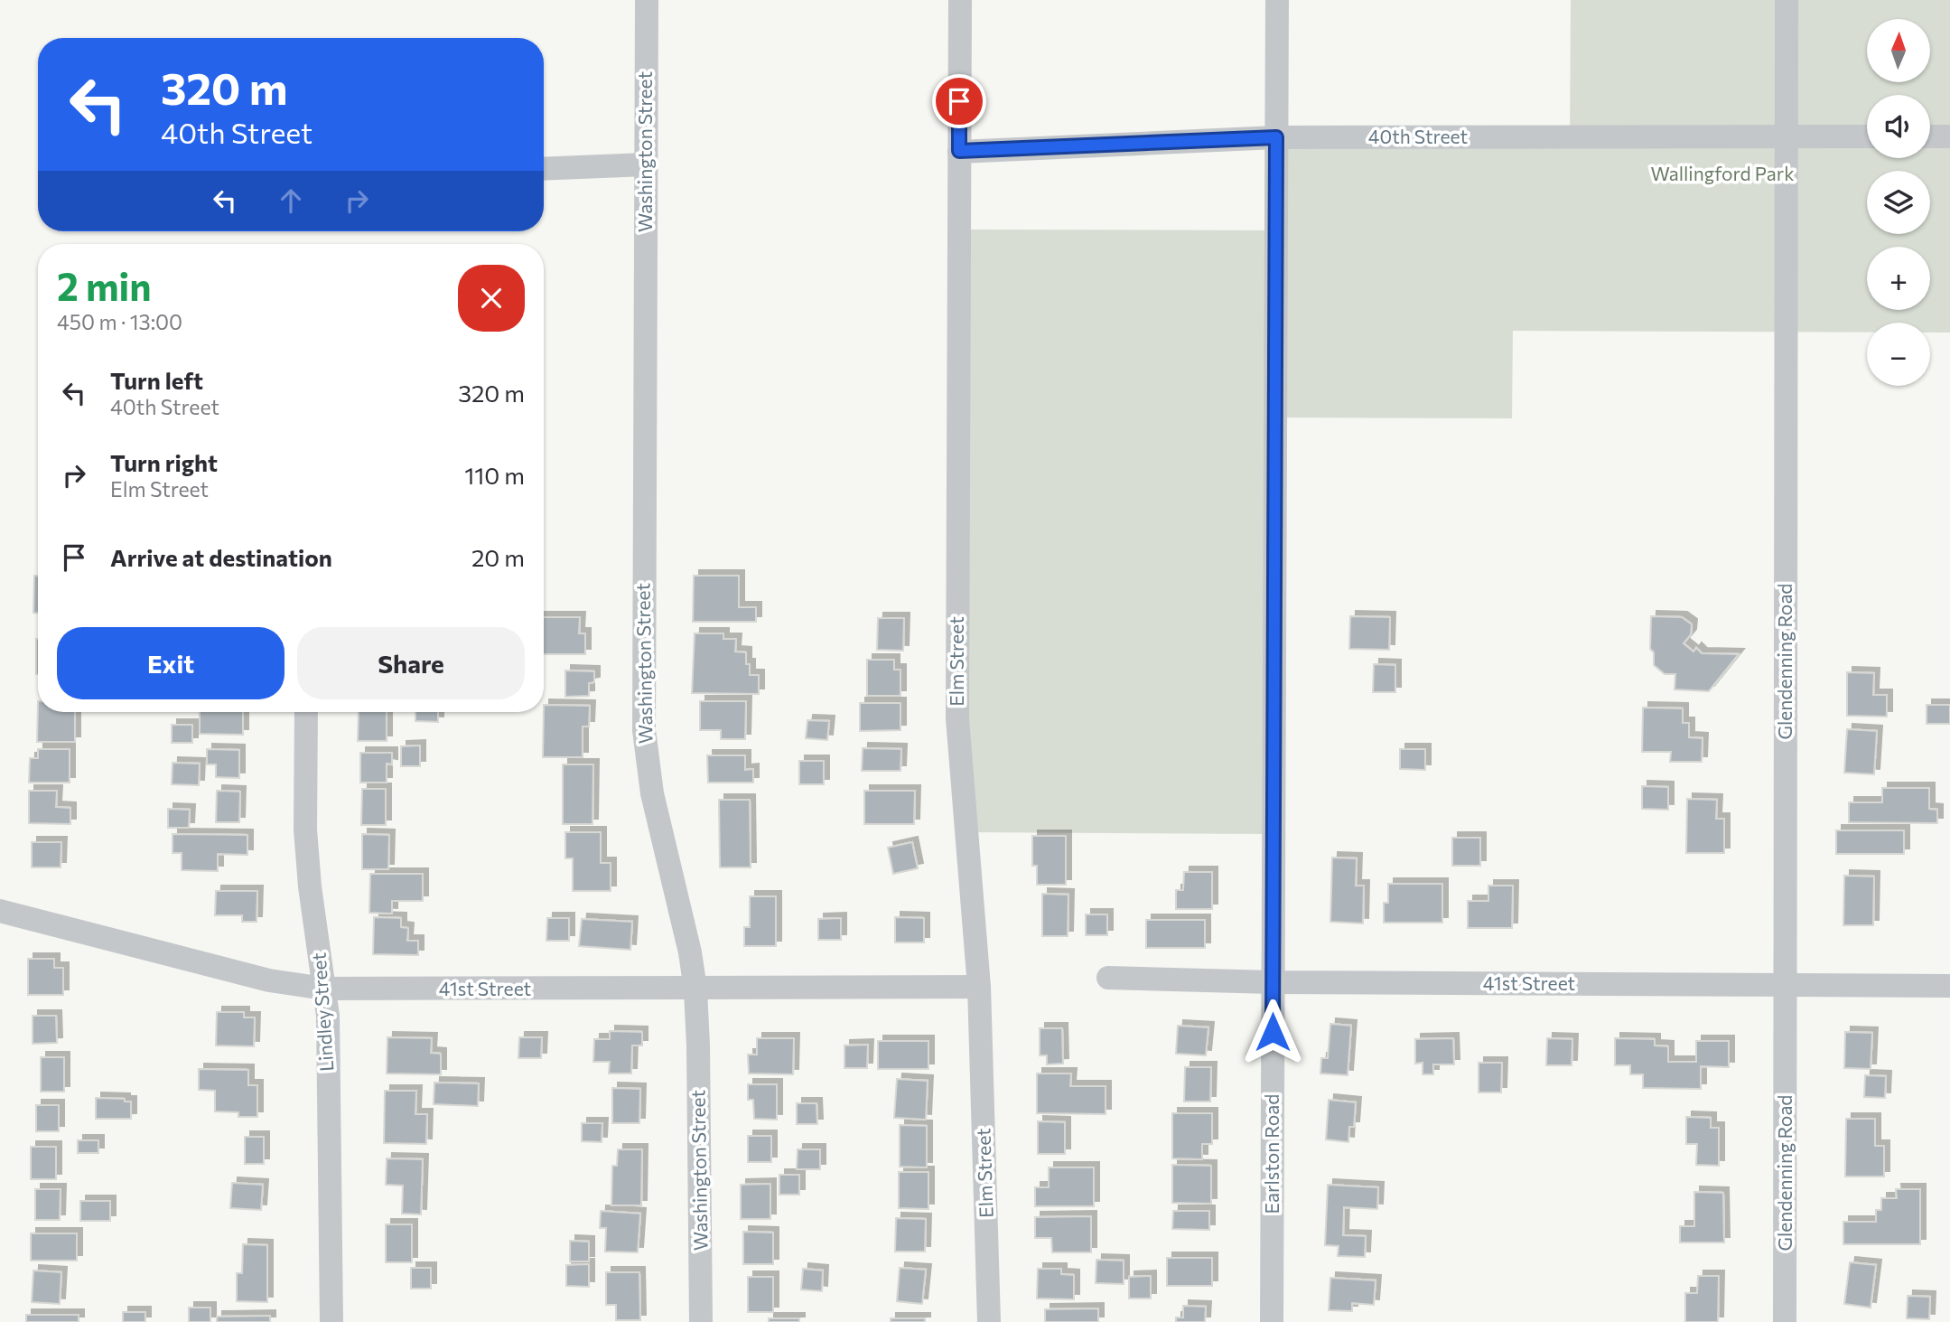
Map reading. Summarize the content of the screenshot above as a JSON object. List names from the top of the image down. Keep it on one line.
{"streets":{"street":["40th Street","Washington Street","Elm Street","Glendenning Road","41st Street","Lindley Street","Earlston Road"]},"crossings":[["40th Street","Elm Street"],["40th Street","Glendenning Road"],["40th Street","Earlston Road"],["Washington Street","41st Street"],["Elm Street","41st Street"],["Glendenning Road","41st Street"],["41st Street","Lindley Street"],["41st Street","Earlston Road"]],"parks":["Wallingford Park"],"north":"top","page":{"map_buttons":["+","−"],"turn":["320 m","40th Street"],"heading":["2 min","450 m · 13:00"],"list":[{"name":"Turn left","note":"40th Street","value":"320 m"},{"name":"Turn right","note":"Elm Street","value":"110 m"},{"name":"Arrive at destination","value":"20 m"}],"buttons":["Exit","Share"]}}
